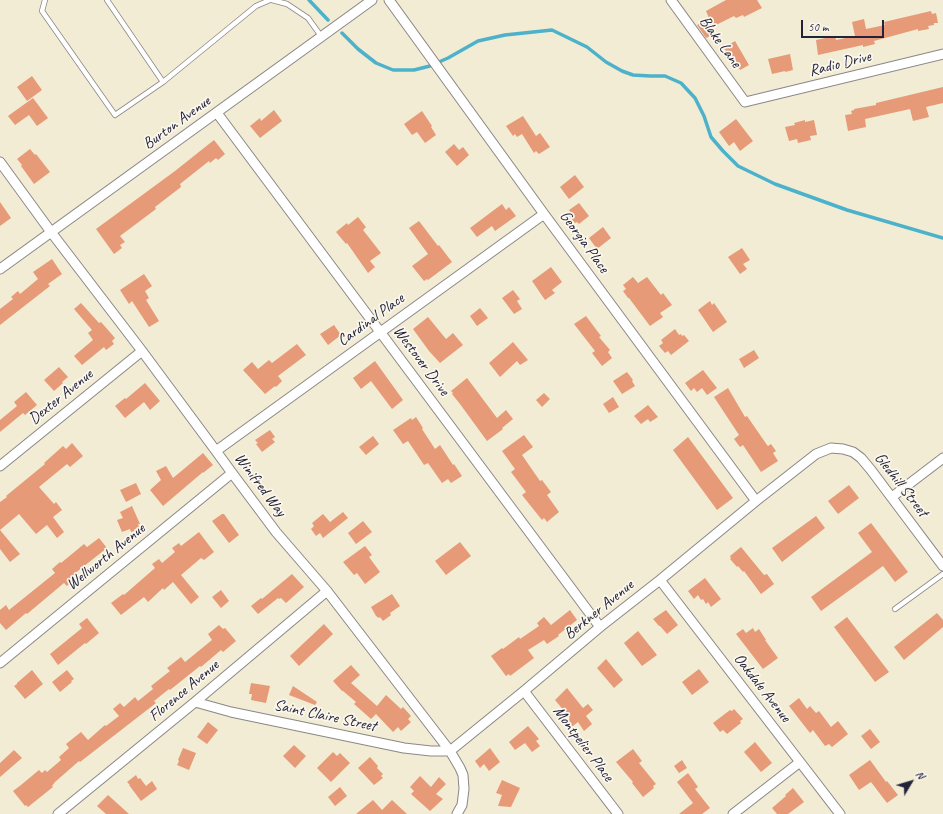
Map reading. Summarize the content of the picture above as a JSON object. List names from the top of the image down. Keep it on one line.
{"streets":{"street":["Blake Lane","Radio Drive","Burton Avenue","Georgia Place","Cardinal Place","Westover Drive","Dexter Avenue","Winifred Way","Gledhill Street","Wellworth Avenue","Berkner Avenue","Oakdale Avenue","Florence Avenue","Saint Claire Street","Montpelier Place"]},"crossings":[["Blake Lane","Radio Drive"],["Burton Avenue","Westover Drive"],["Burton Avenue","Winifred Way"],["Georgia Place","Cardinal Place"],["Georgia Place","Berkner Avenue"],["Cardinal Place","Westover Drive"],["Cardinal Place","Winifred Way"],["Westover Drive","Berkner Avenue"],["Dexter Avenue","Winifred Way"],["Winifred Way","Wellworth Avenue"],["Winifred Way","Berkner Avenue"],["Winifred Way","Florence Avenue"],["Winifred Way","Saint Claire Street"],["Gledhill Street","Berkner Avenue"],["Berkner Avenue","Oakdale Avenue"],["Berkner Avenue","Saint Claire Street"],["Berkner Avenue","Montpelier Place"],["Florence Avenue","Saint Claire Street"]],"scale_bar":"50 m","north":"top right"}
